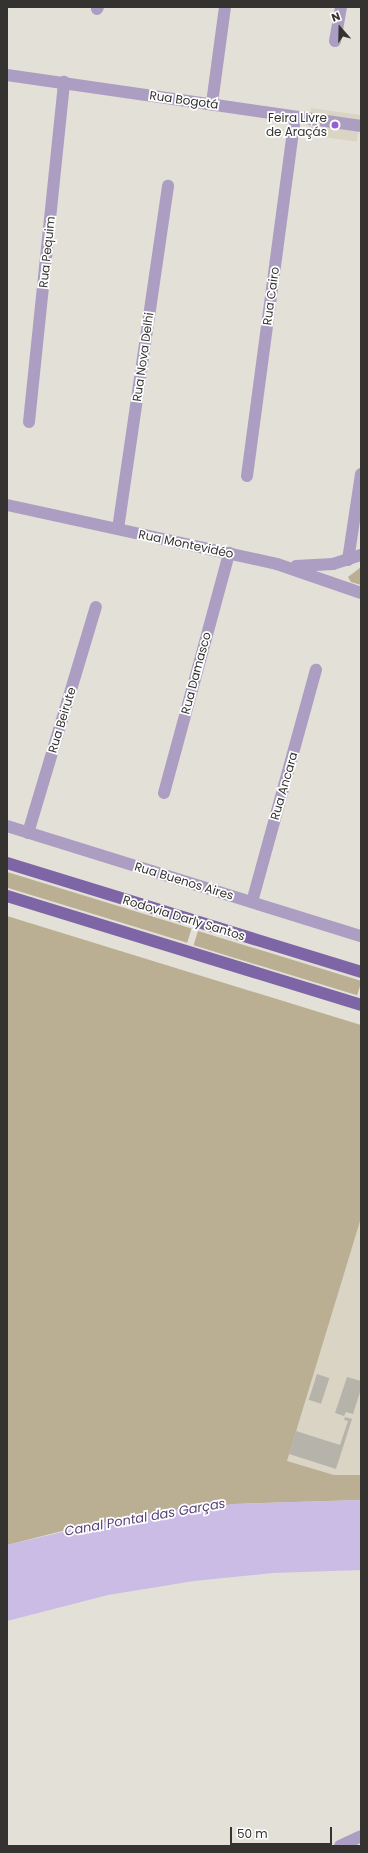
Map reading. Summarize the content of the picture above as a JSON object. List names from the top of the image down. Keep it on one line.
{"streets":{"main road":["Rodovia Darly Santos"],"street":["Rua Bogotá","Rua Pequim","Rua Cairo","Rua Nova Delhi","Rua Montevidéo","Rua Damasco","Rua Beirute","Rua Ancara","Rua Buenos Aires"]},"crossings":[["Rua Bogotá","Rua Pequim"],["Rua Bogotá","Rua Cairo"],["Rua Nova Delhi","Rua Montevidéo"],["Rua Montevidéo","Rua Damasco"],["Rua Beirute","Rua Buenos Aires"],["Rua Ancara","Rua Buenos Aires"]],"water":["Canal Pontal das Garças"],"places":["Feira Livre de Araçás"],"scale_bar":"50 m","north":"top"}
